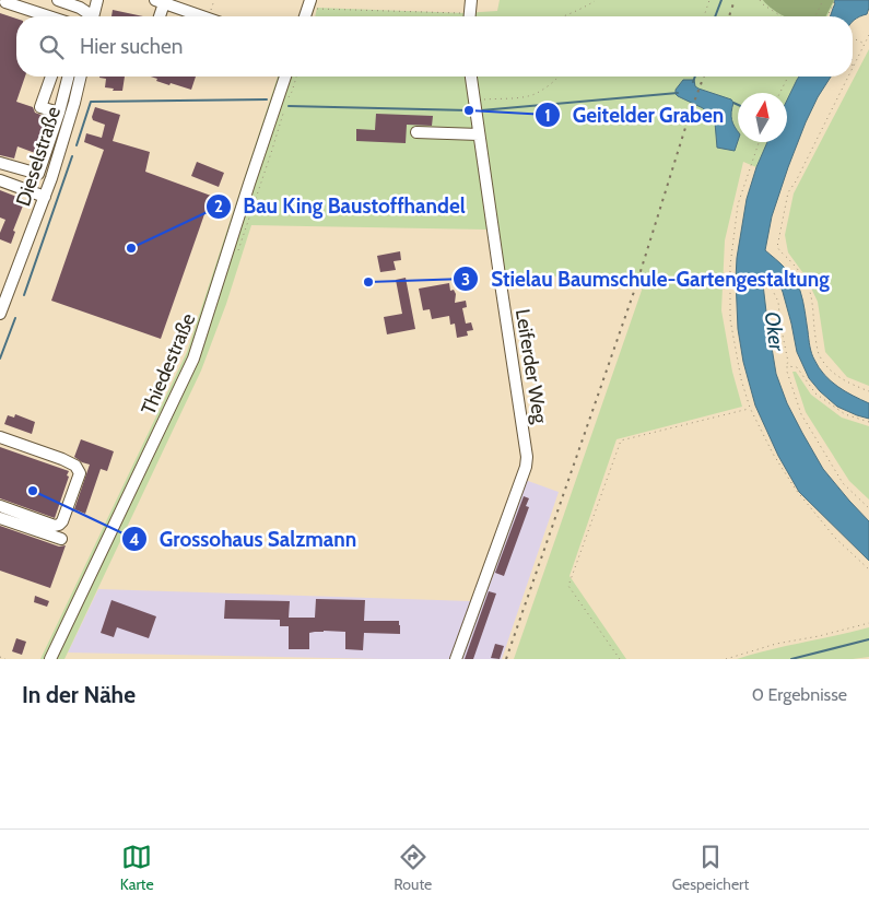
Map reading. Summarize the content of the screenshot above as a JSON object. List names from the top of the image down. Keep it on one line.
{"streets":{"street":["Dieselstraße","Thiedestraße","Leiferder Weg"]},"water":["Oker"],"places":["Geitelder Graben","Bau King Baustoffhandel","Stielau Baumschule-Gartengestaltung","Grossohaus Salzmann"],"north":"top","page":{"search":"Hier suchen","heading":["In der Nähe","0 Ergebnisse"],"nav":["Karte","Route","Gespeichert"]}}
